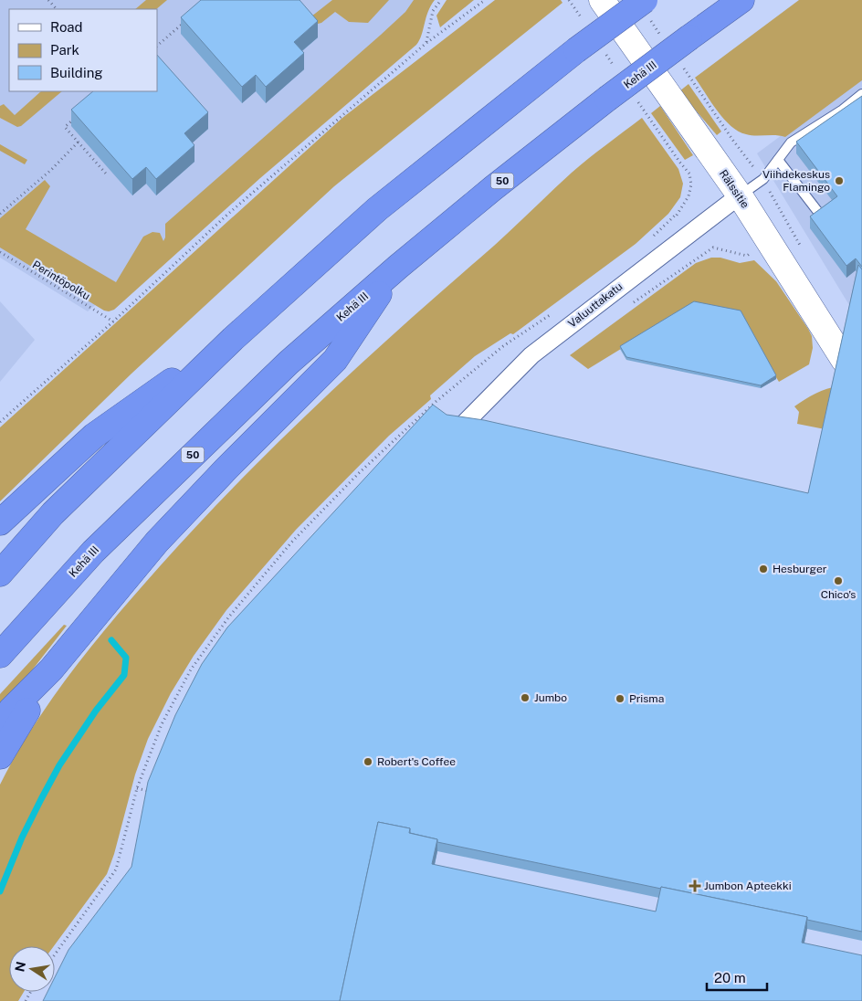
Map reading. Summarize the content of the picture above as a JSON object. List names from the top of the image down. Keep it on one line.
{"streets":{"highway":["Kehä III","50"],"street":["Rälssitie","Valuuttakatu"],"path":["Perintöpolku"]},"crossings":[["Rälssitie","Valuuttakatu"]],"places":{"other":["Viihdekeskus Flamingo","Hesburger","Chico's","Jumbo","Prisma","Robert's Coffee"],"health":["Jumbon Apteekki"]},"legend":["Road","Park","Building"],"scale_bar":"20 m","north":"left"}
